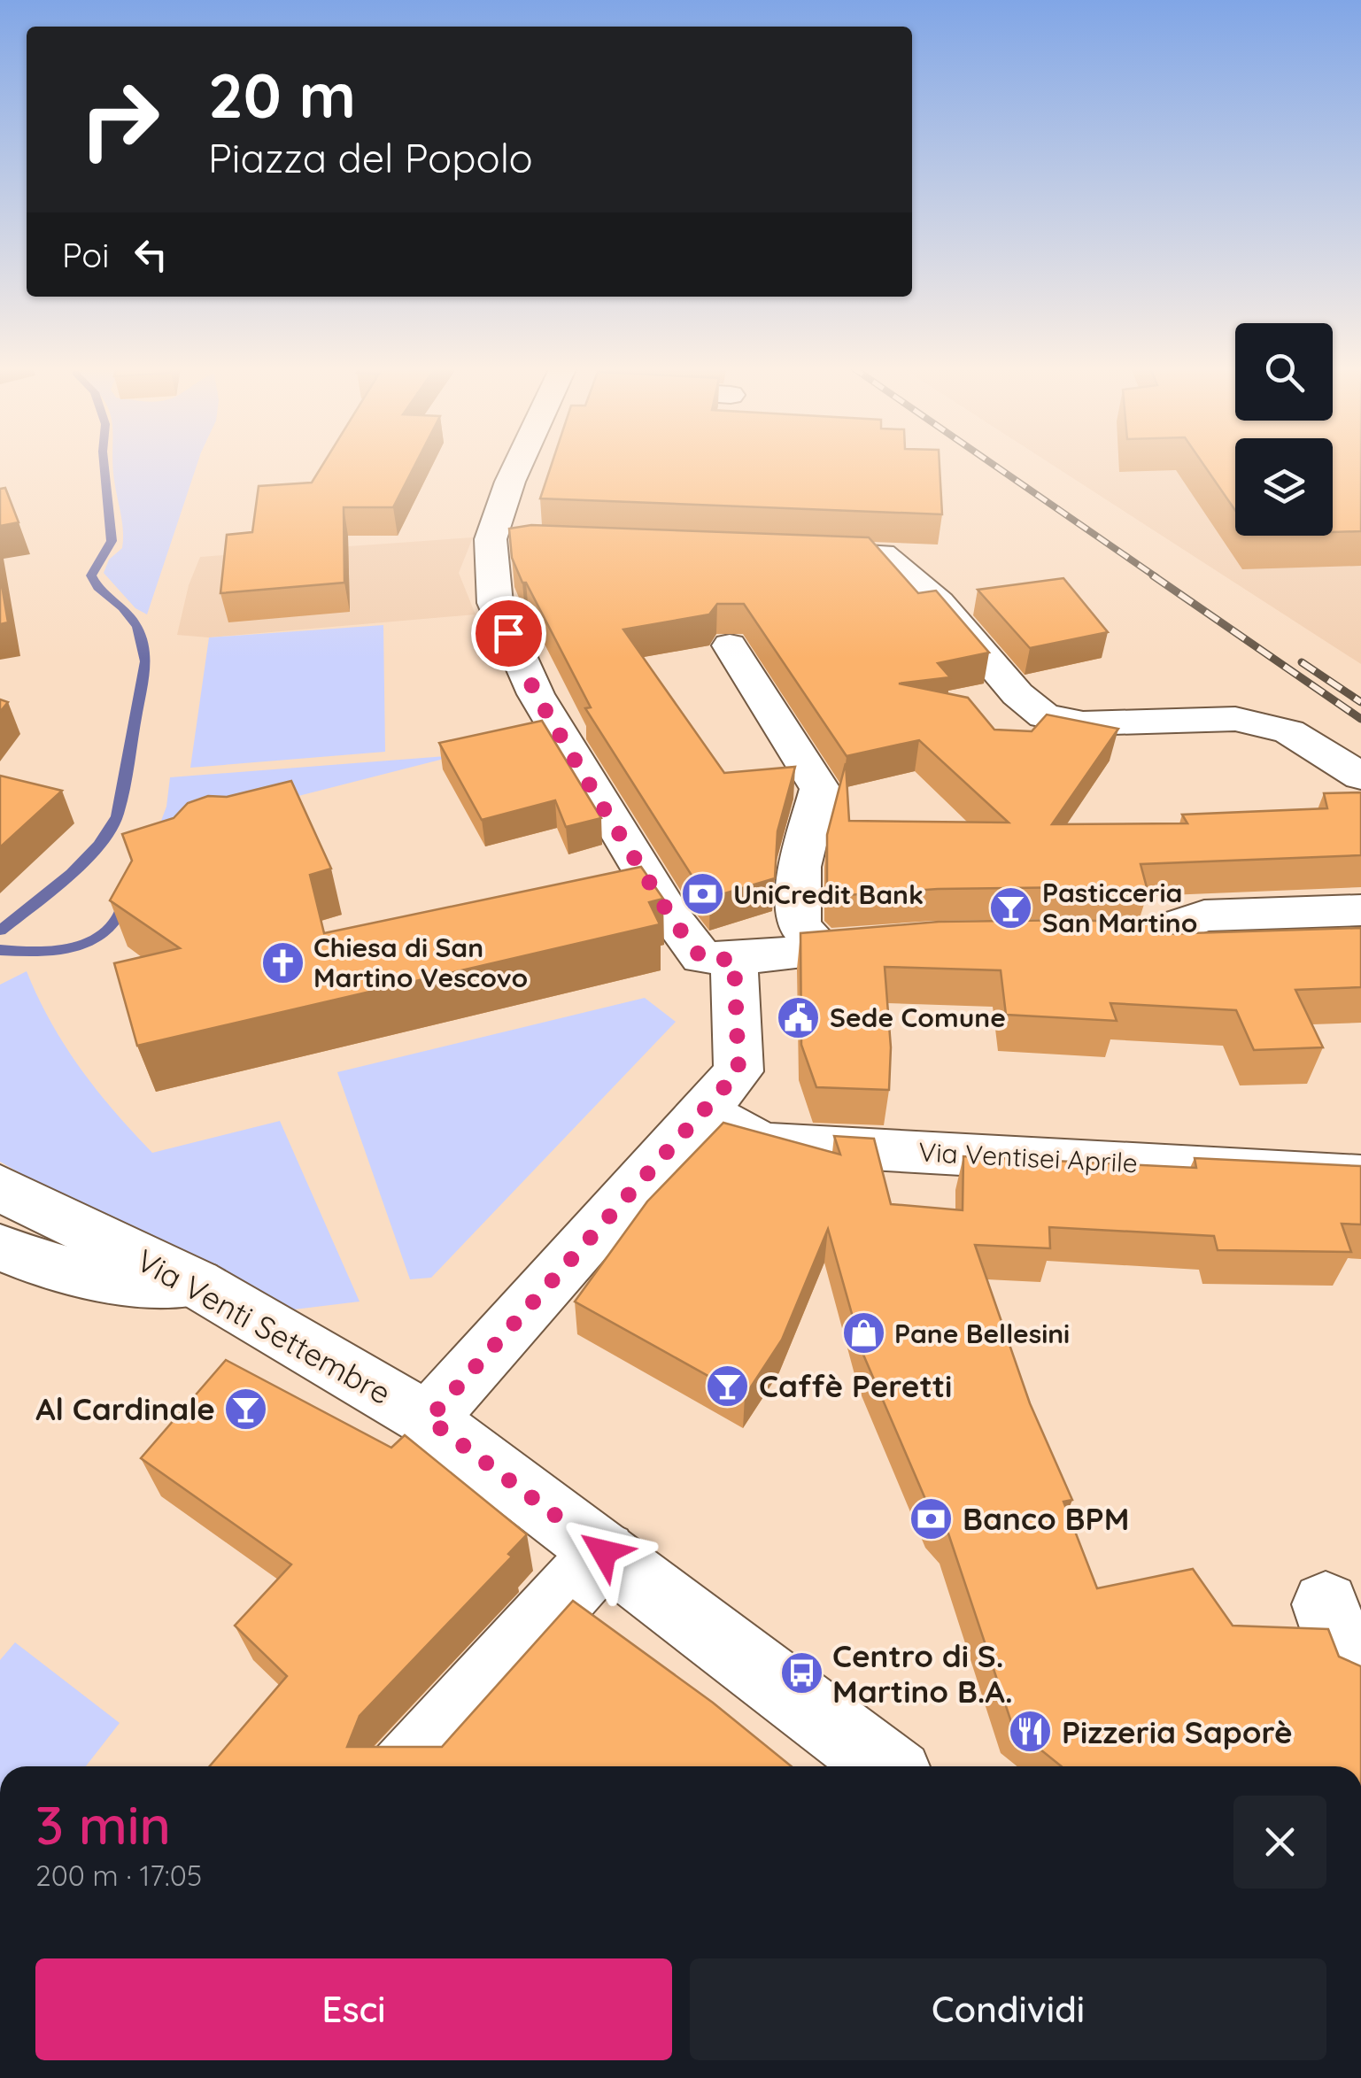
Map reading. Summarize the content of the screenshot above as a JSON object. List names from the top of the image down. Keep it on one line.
{"streets":{"street":["Via Ventisei Aprile","Via Venti Settembre"]},"places":{"bank":["UniCredit Bank","Banco BPM"],"bar":["Pasticceria San Martino","Caffè Peretti","Al Cardinale"],"church":["Chiesa di San Martino Vescovo"],"public building":["Sede Comune"],"shop":["Pane Bellesini"],"bus stop":["Centro di S. Martino B.A."],"restaurant":["Pizzeria Saporè"]},"page":{"turn":["20 m","Piazza del Popolo"],"then":"Poi","heading":["3 min","200 m · 17:05"],"buttons":["Esci","Condividi"]}}
